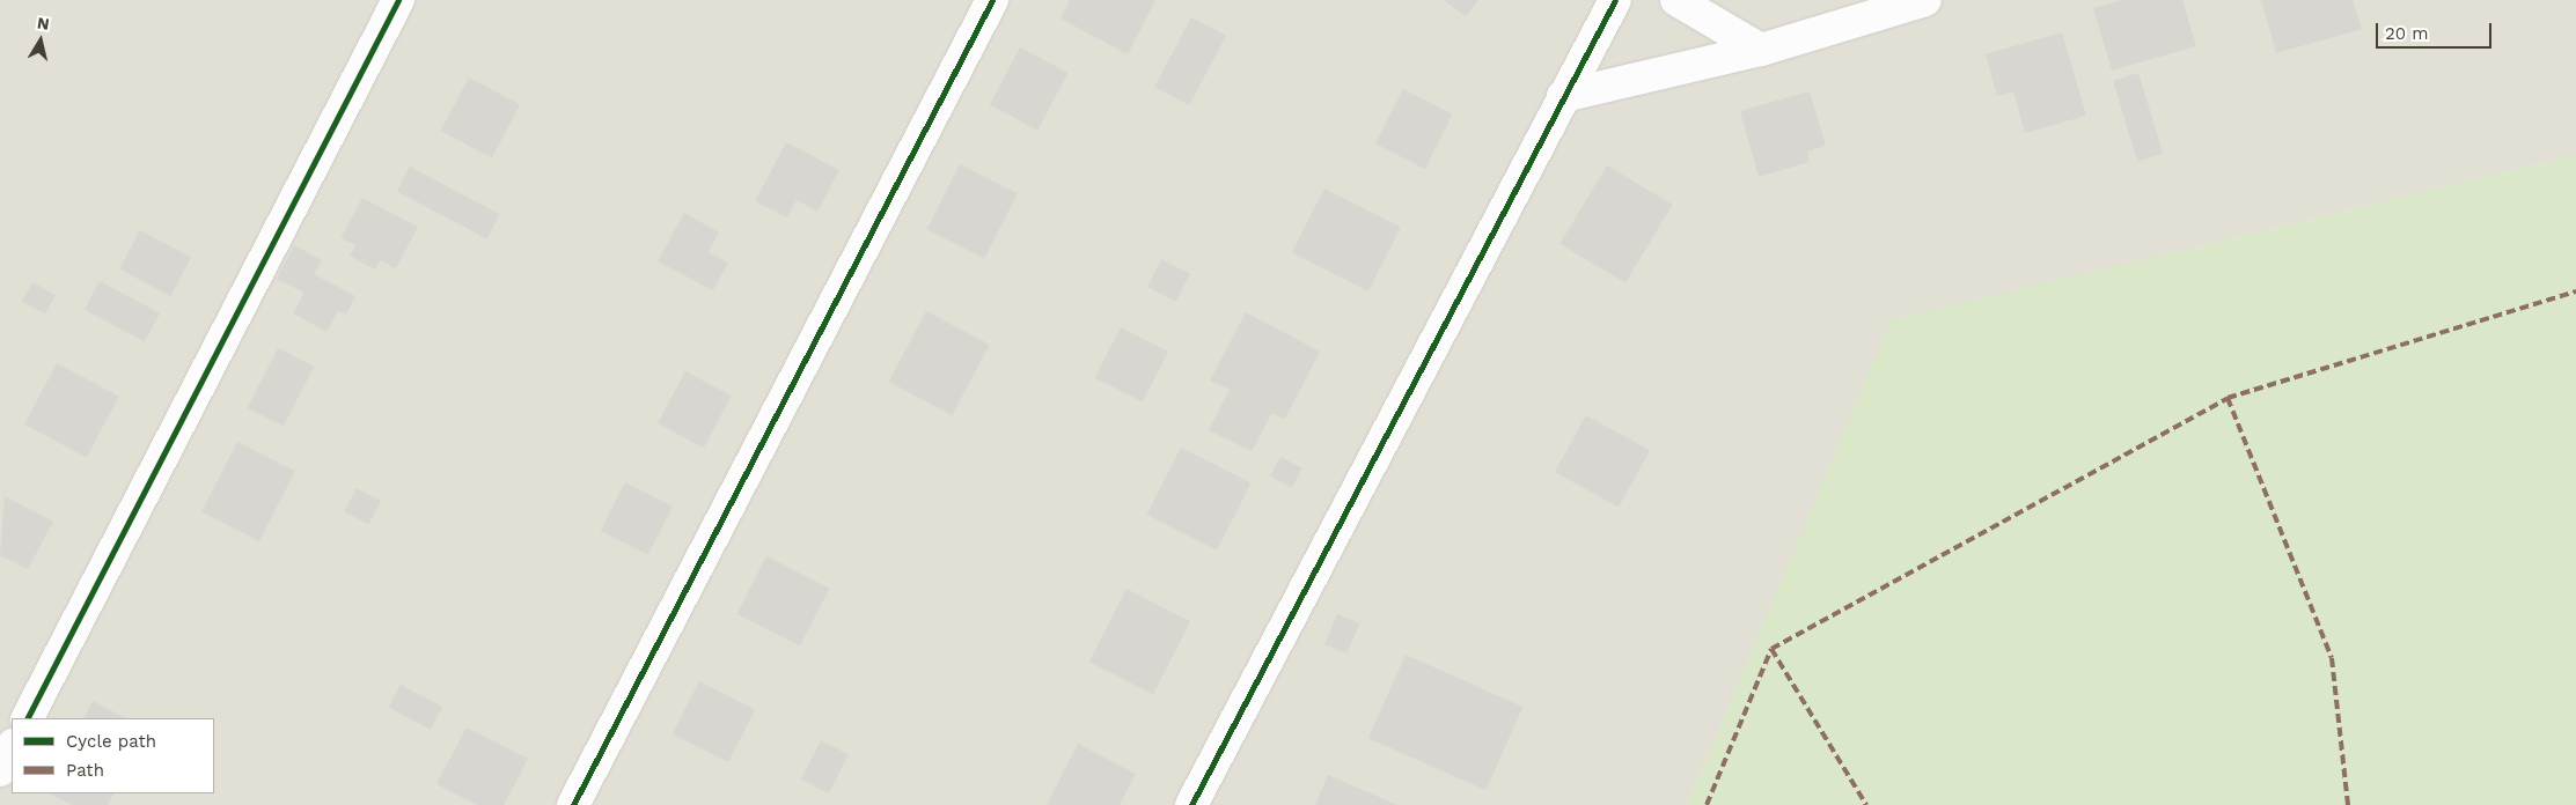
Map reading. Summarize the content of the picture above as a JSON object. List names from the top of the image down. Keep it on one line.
{"legend":["Cycle path","Path"],"scale_bar":"20 m","north":"top"}
